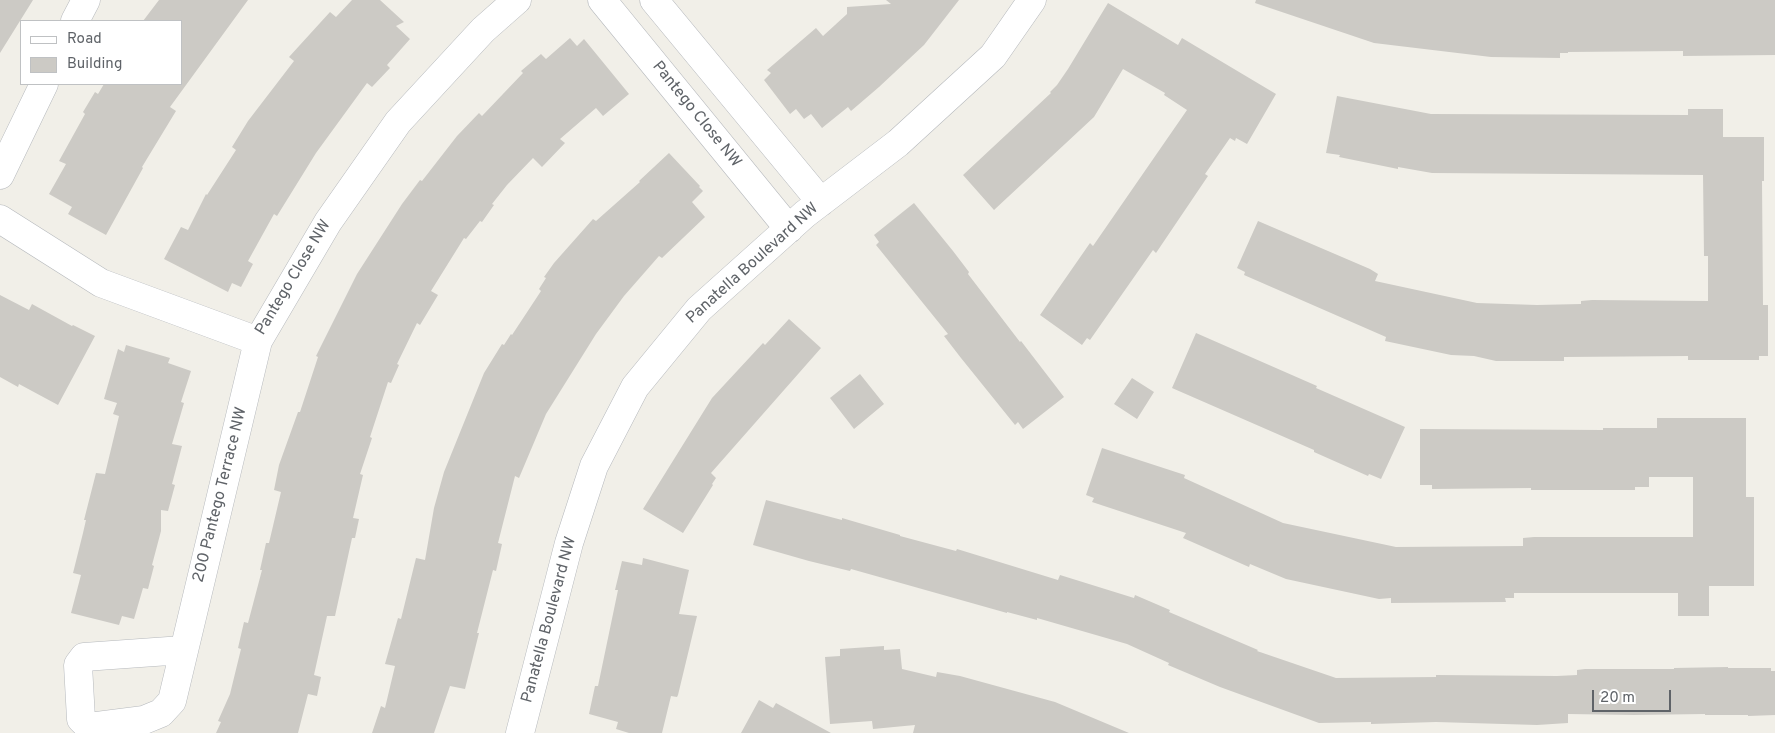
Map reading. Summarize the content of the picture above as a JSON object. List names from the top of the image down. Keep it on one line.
{"streets":{"street":["Pantego Close NW","Panatella Boulevard NW","200 Pantego Terrace NW"]},"crossings":[["Pantego Close NW","Panatella Boulevard NW"],["Pantego Close NW","200 Pantego Terrace NW"]],"legend":["Road","Building"],"scale_bar":"20 m"}
